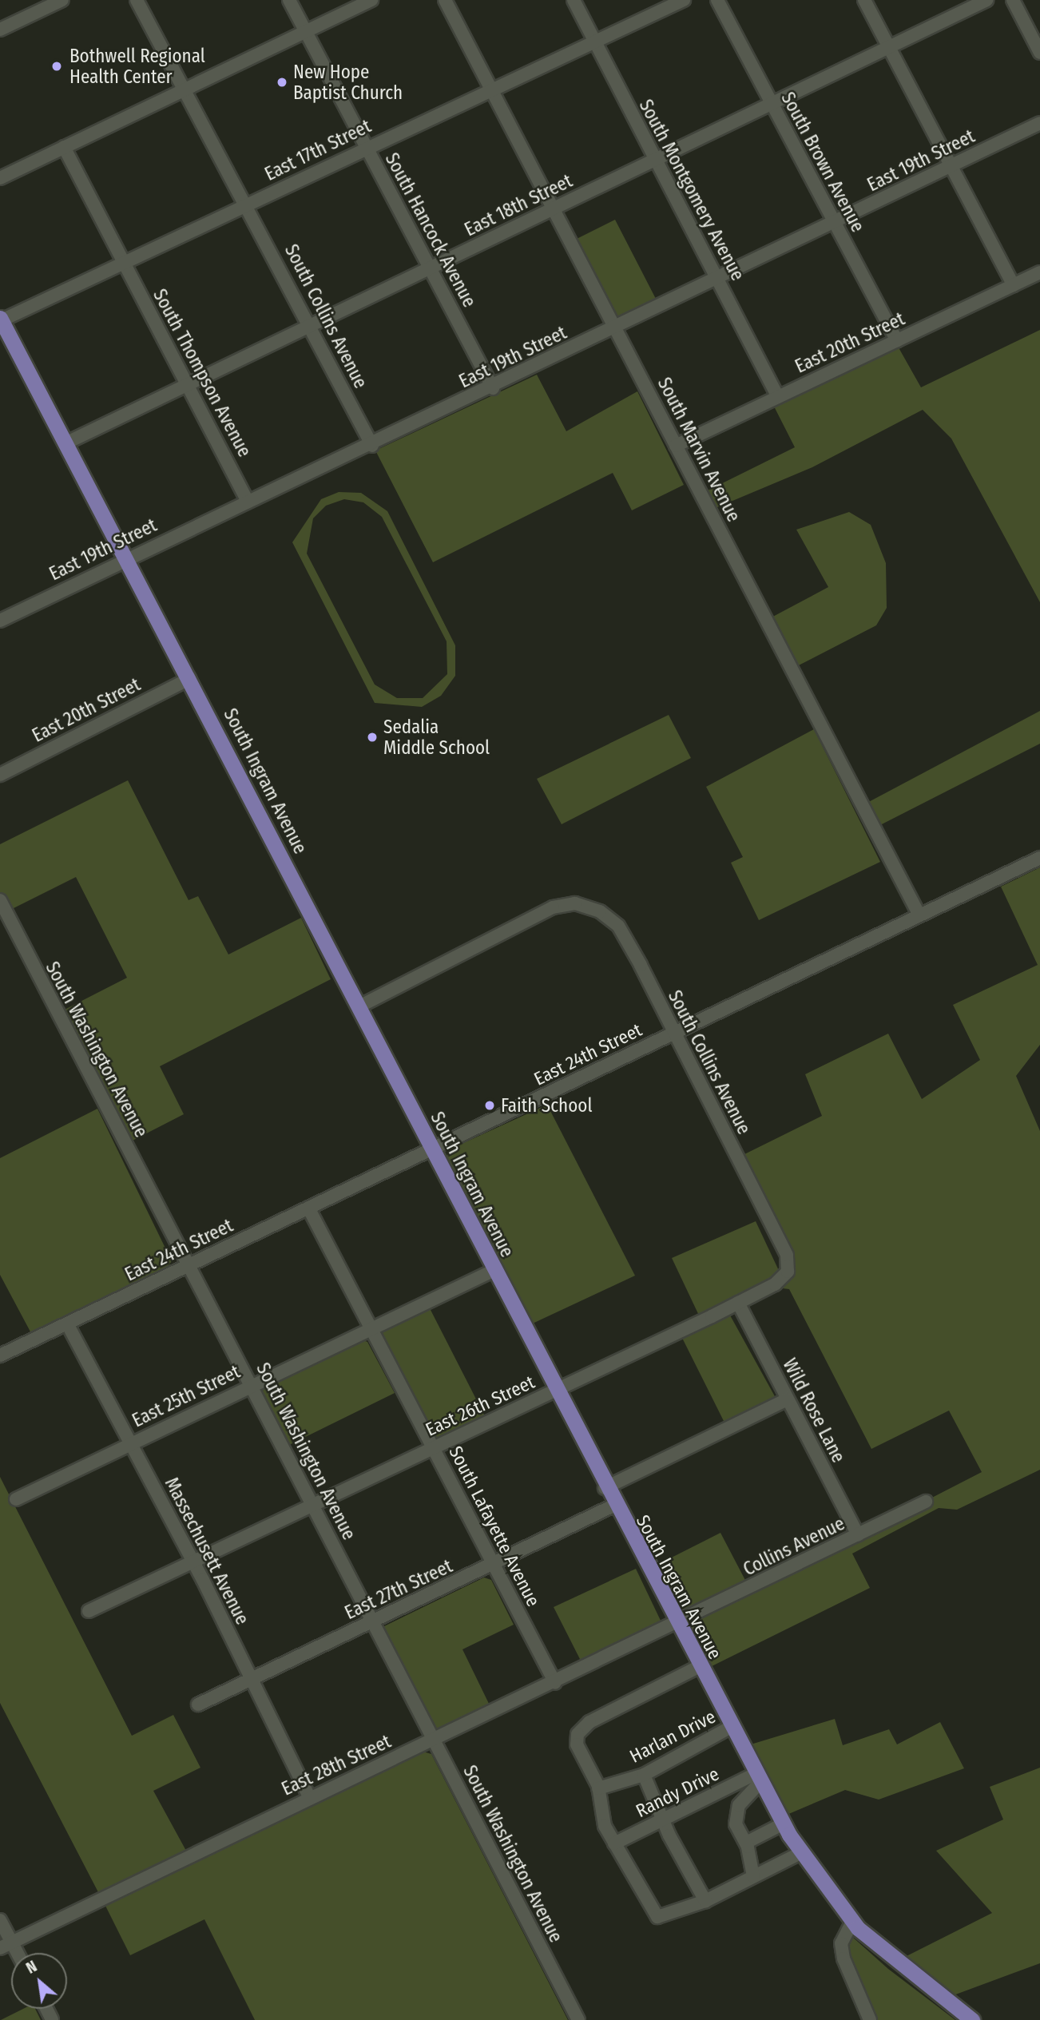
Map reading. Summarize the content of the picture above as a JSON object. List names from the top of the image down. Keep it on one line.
{"streets":{"main road":["South Ingram Avenue"],"street":["East 17th Street","East 19th Street","South Brown Avenue","South Montgomery Avenue","East 18th Street","South Hancock Avenue","South Collins Avenue","East 20th Street","South Thompson Avenue","South Marvin Avenue","South Washington Avenue","East 24th Street","East 25th Street","East 26th Street","Wild Rose Lane","South Lafayette Avenue","Collins Avenue","Massechusett Avenue","East 27th Street","Harlan Drive","East 28th Street","Randy Drive"]},"crossings":[["East 17th Street","South Montgomery Avenue"],["East 17th Street","South Hancock Avenue"],["East 17th Street","South Collins Avenue"],["East 17th Street","South Thompson Avenue"],["East 17th Street","South Marvin Avenue"],["East 17th Street","South Ingram Avenue"],["East 19th Street","South Brown Avenue"],["East 19th Street","South Montgomery Avenue"],["East 19th Street","South Hancock Avenue"],["East 19th Street","South Collins Avenue"],["East 19th Street","South Thompson Avenue"],["East 19th Street","South Marvin Avenue"],["East 19th Street","South Ingram Avenue"],["South Brown Avenue","East 18th Street"],["South Brown Avenue","East 20th Street"],["South Montgomery Avenue","East 18th Street"],["South Montgomery Avenue","East 20th Street"],["East 18th Street","South Hancock Avenue"],["East 18th Street","South Collins Avenue"],["East 18th Street","South Thompson Avenue"],["East 18th Street","South Marvin Avenue"],["East 18th Street","South Ingram Avenue"],["South Collins Avenue","South Ingram Avenue"],["South Collins Avenue","East 24th Street"],["South Collins Avenue","East 26th Street"],["East 20th Street","South Marvin Avenue"],["East 20th Street","South Ingram Avenue"],["South Marvin Avenue","East 24th Street"],["South Ingram Avenue","East 24th Street"],["South Ingram Avenue","East 25th Street"],["South Ingram Avenue","East 26th Street"],["South Ingram Avenue","Collins Avenue"],["South Ingram Avenue","East 27th Street"],["South Ingram Avenue","Harlan Drive"],["South Ingram Avenue","East 28th Street"],["South Ingram Avenue","Randy Drive"],["South Washington Avenue","East 24th Street"],["South Washington Avenue","East 25th Street"],["South Washington Avenue","East 26th Street"],["South Washington Avenue","East 27th Street"],["South Washington Avenue","East 28th Street"],["East 24th Street","South Lafayette Avenue"],["East 24th Street","Massechusett Avenue"],["East 25th Street","South Lafayette Avenue"],["East 25th Street","Massechusett Avenue"],["East 26th Street","Wild Rose Lane"],["East 26th Street","South Lafayette Avenue"],["East 26th Street","Massechusett Avenue"],["Wild Rose Lane","Collins Avenue"],["South Lafayette Avenue","East 27th Street"],["South Lafayette Avenue","East 28th Street"],["Collins Avenue","East 28th Street"],["Massechusett Avenue","East 27th Street"],["Massechusett Avenue","East 28th Street"]],"places":["Bothwell Regional Health Center","New Hope Baptist Church","Sedalia Middle School","Faith School"],"north":"top left"}
